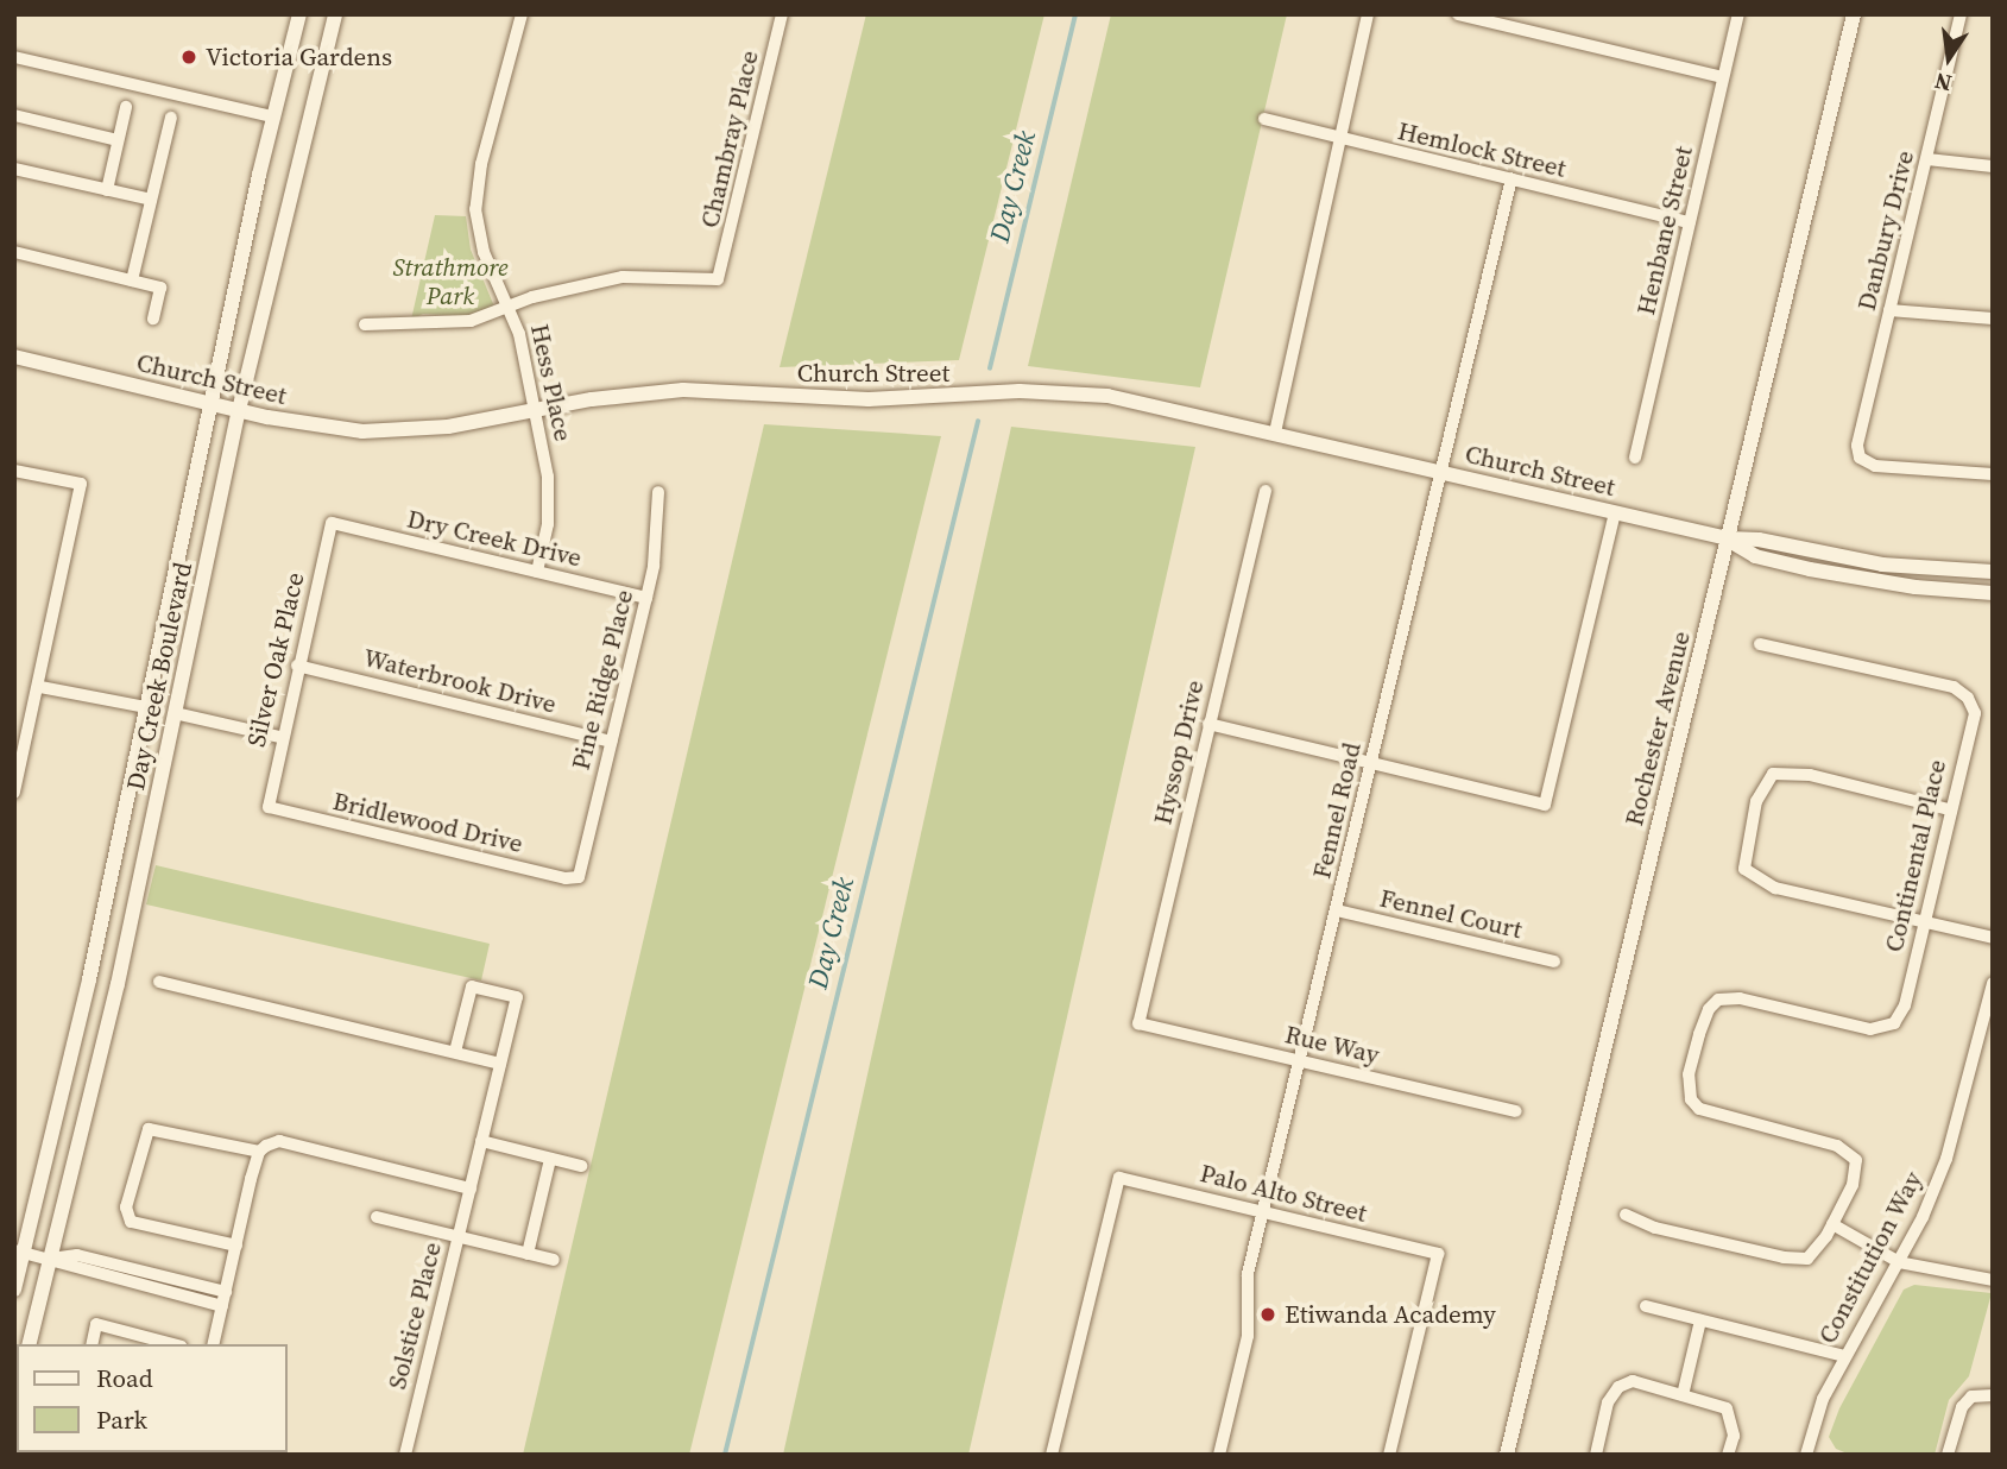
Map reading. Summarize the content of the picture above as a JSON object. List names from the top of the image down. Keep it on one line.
{"streets":{"main road":["Church Street","Day Creek Boulevard","Rochester Avenue"],"street":["Chambray Place","Hemlock Street","Henbane Street","Danbury Drive","Hess Place","Dry Creek Drive","Silver Oak Place","Pine Ridge Place","Waterbrook Drive","Hyssop Drive","Fennel Road","Bridlewood Drive","Continental Place","Fennel Court","Rue Way","Palo Alto Street","Constitution Way","Solstice Place"]},"crossings":[["Chambray Place","Hess Place"],["Hemlock Street","Henbane Street"],["Hemlock Street","Fennel Road"],["Church Street","Hess Place"],["Church Street","Day Creek Boulevard"],["Church Street","Rochester Avenue"],["Church Street","Fennel Road"],["Hess Place","Dry Creek Drive"],["Dry Creek Drive","Silver Oak Place"],["Dry Creek Drive","Pine Ridge Place"],["Silver Oak Place","Waterbrook Drive"],["Silver Oak Place","Bridlewood Drive"],["Pine Ridge Place","Waterbrook Drive"],["Pine Ridge Place","Bridlewood Drive"],["Hyssop Drive","Rue Way"],["Fennel Road","Fennel Court"],["Fennel Road","Rue Way"],["Fennel Road","Palo Alto Street"]],"water":["Day Creek"],"parks":["Strathmore Park"],"places":["Victoria Gardens","Etiwanda Academy"],"legend":["Road","Park"],"north":"bottom"}
